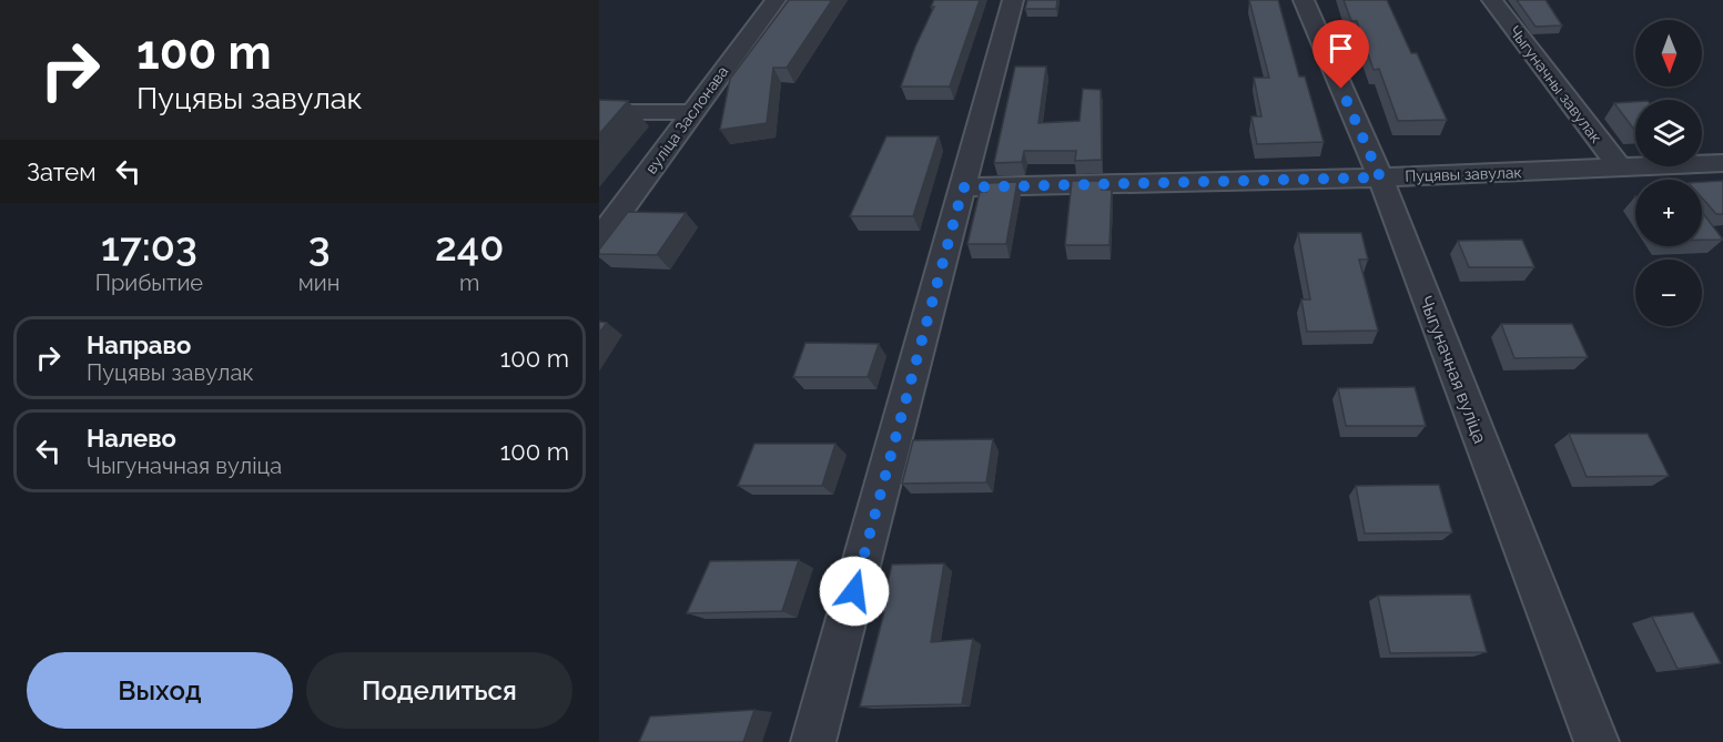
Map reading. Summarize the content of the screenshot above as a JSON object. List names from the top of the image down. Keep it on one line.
{"streets":{"street":["Чыгуначны завулак","вуліца Заслонава","Пуцявы завулак","Чыгуначная вуліца"]},"crossings":[["Чыгуначны завулак","Пуцявы завулак"],["Пуцявы завулак","Чыгуначная вуліца"]],"north":"bottom","page":{"turn":["100 m","Пуцявы завулак"],"map_buttons":["+","−"],"then":"Затем","eta":["17:03","Прибытие","3","мин","240","m"],"list":[{"name":"Направо","note":"Пуцявы завулак","value":"100 m"},{"name":"Налево","note":"Чыгуначная вуліца","value":"100 m"}],"buttons":["Выход","Поделиться"]}}
